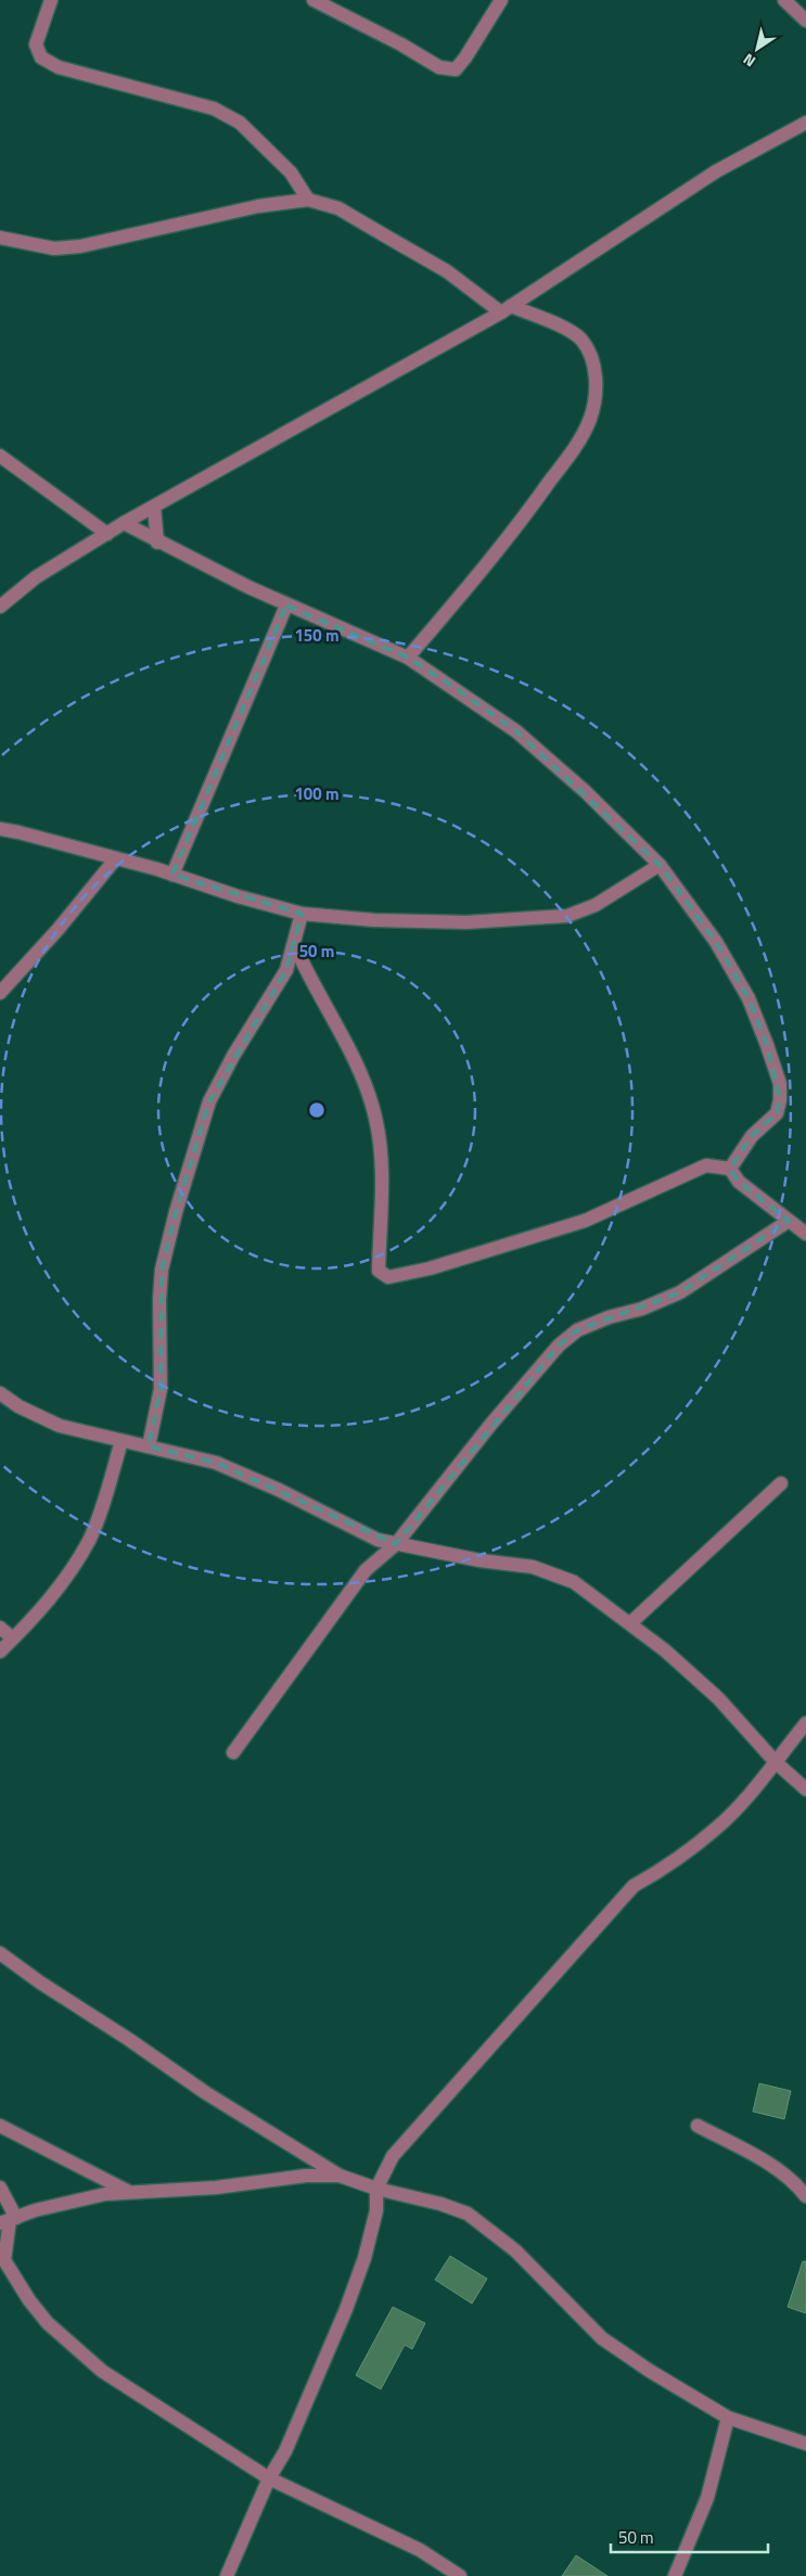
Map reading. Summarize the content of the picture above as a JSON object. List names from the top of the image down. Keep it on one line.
{"scale_bar":"50 m","north":"bottom left","rings":["150 m","100 m","50 m"]}
